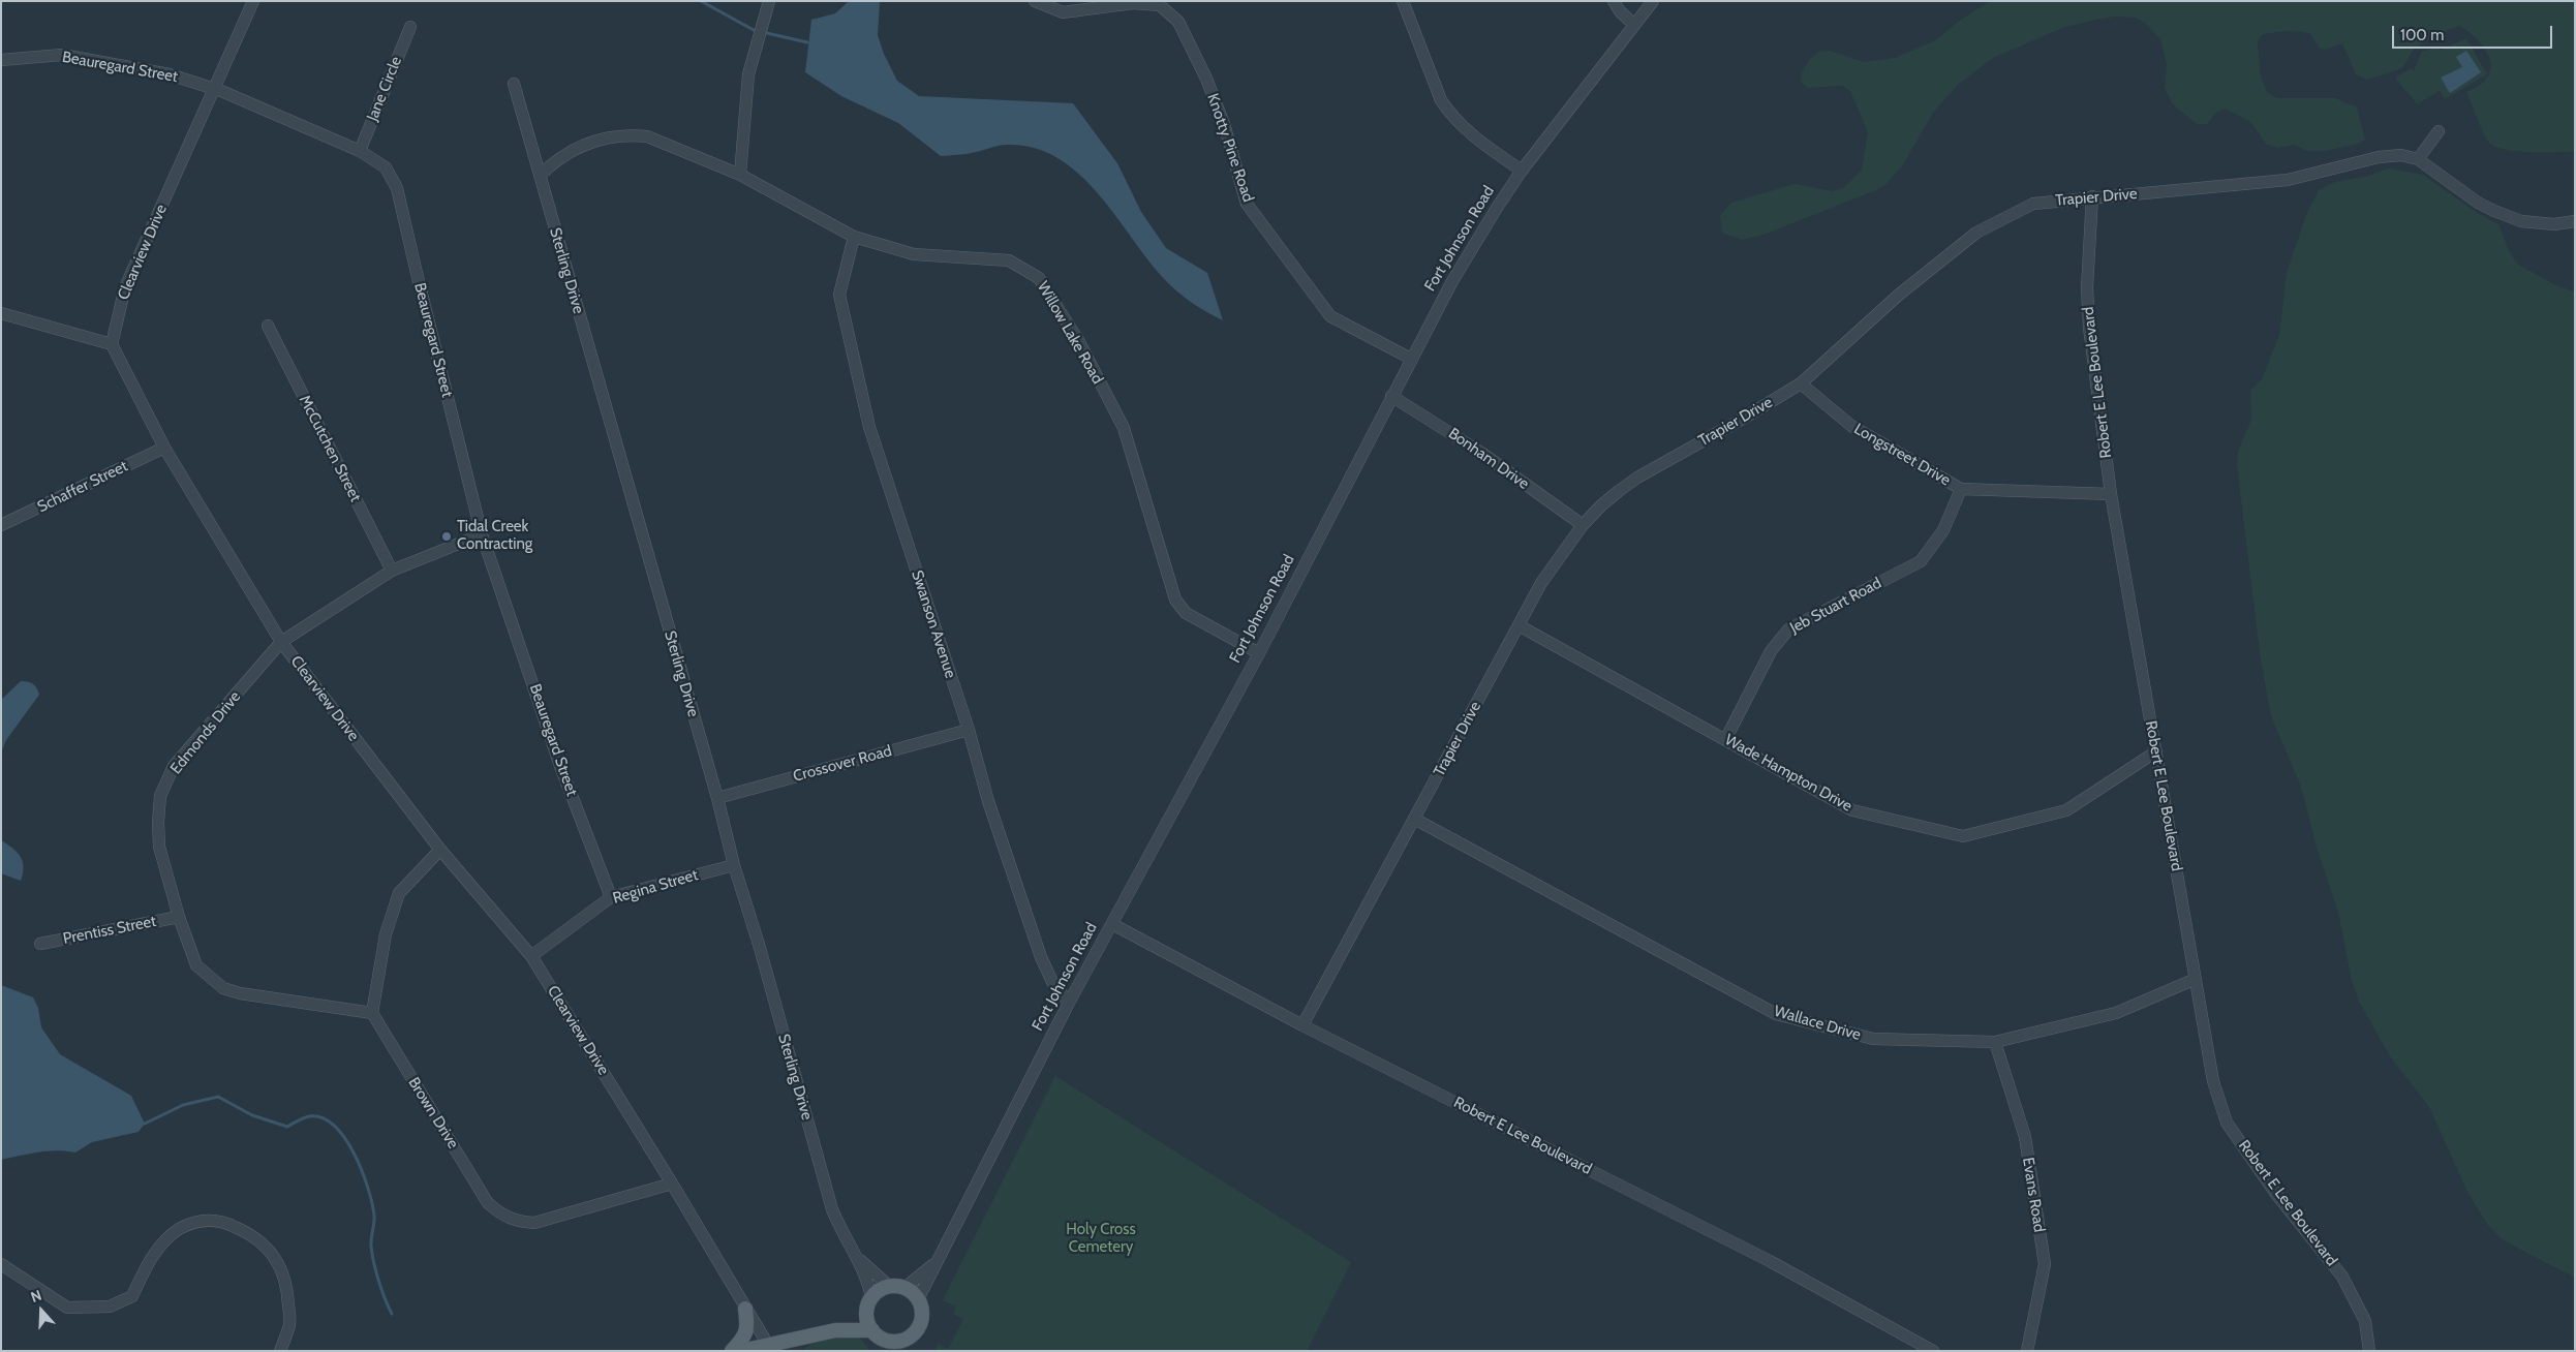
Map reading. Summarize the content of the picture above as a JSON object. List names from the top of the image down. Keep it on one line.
{"streets":{"street":["Beauregard Street","Jane Circle","Knotty Pine Road","Trapier Drive","Fort Johnson Road","Clearview Drive","Sterling Drive","Willow Lake Road","Robert E Lee Boulevard","McCutchen Street","Longstreet Drive","Bonham Drive","Schaffer Street","Jeb Stuart Road","Swanson Avenue","Edmonds Drive","Crossover Road","Wade Hampton Drive","Regina Street","Prentiss Street","Wallace Drive","Brown Drive","Evans Road"]},"crossings":[["Beauregard Street","Jane Circle"],["Beauregard Street","Clearview Drive"],["Beauregard Street","Edmonds Drive"],["Beauregard Street","Regina Street"],["Knotty Pine Road","Fort Johnson Road"],["Trapier Drive","Robert E Lee Boulevard"],["Trapier Drive","Longstreet Drive"],["Trapier Drive","Bonham Drive"],["Trapier Drive","Wade Hampton Drive"],["Trapier Drive","Wallace Drive"],["Fort Johnson Road","Sterling Drive"],["Fort Johnson Road","Willow Lake Road"],["Fort Johnson Road","Robert E Lee Boulevard"],["Fort Johnson Road","Bonham Drive"],["Fort Johnson Road","Swanson Avenue"],["Clearview Drive","Schaffer Street"],["Clearview Drive","Edmonds Drive"],["Clearview Drive","Regina Street"],["Clearview Drive","Brown Drive"],["Sterling Drive","Willow Lake Road"],["Sterling Drive","Crossover Road"],["Sterling Drive","Regina Street"],["Willow Lake Road","Swanson Avenue"],["Robert E Lee Boulevard","Longstreet Drive"],["Robert E Lee Boulevard","Wade Hampton Drive"],["Robert E Lee Boulevard","Wallace Drive"],["McCutchen Street","Edmonds Drive"],["Longstreet Drive","Jeb Stuart Road"],["Jeb Stuart Road","Wade Hampton Drive"],["Swanson Avenue","Crossover Road"],["Edmonds Drive","Prentiss Street"],["Edmonds Drive","Brown Drive"],["Wallace Drive","Evans Road"]],"parks":["Holy Cross Cemetery"],"places":["Tidal Creek Contracting"],"scale_bar":"100 m","north":"top"}
